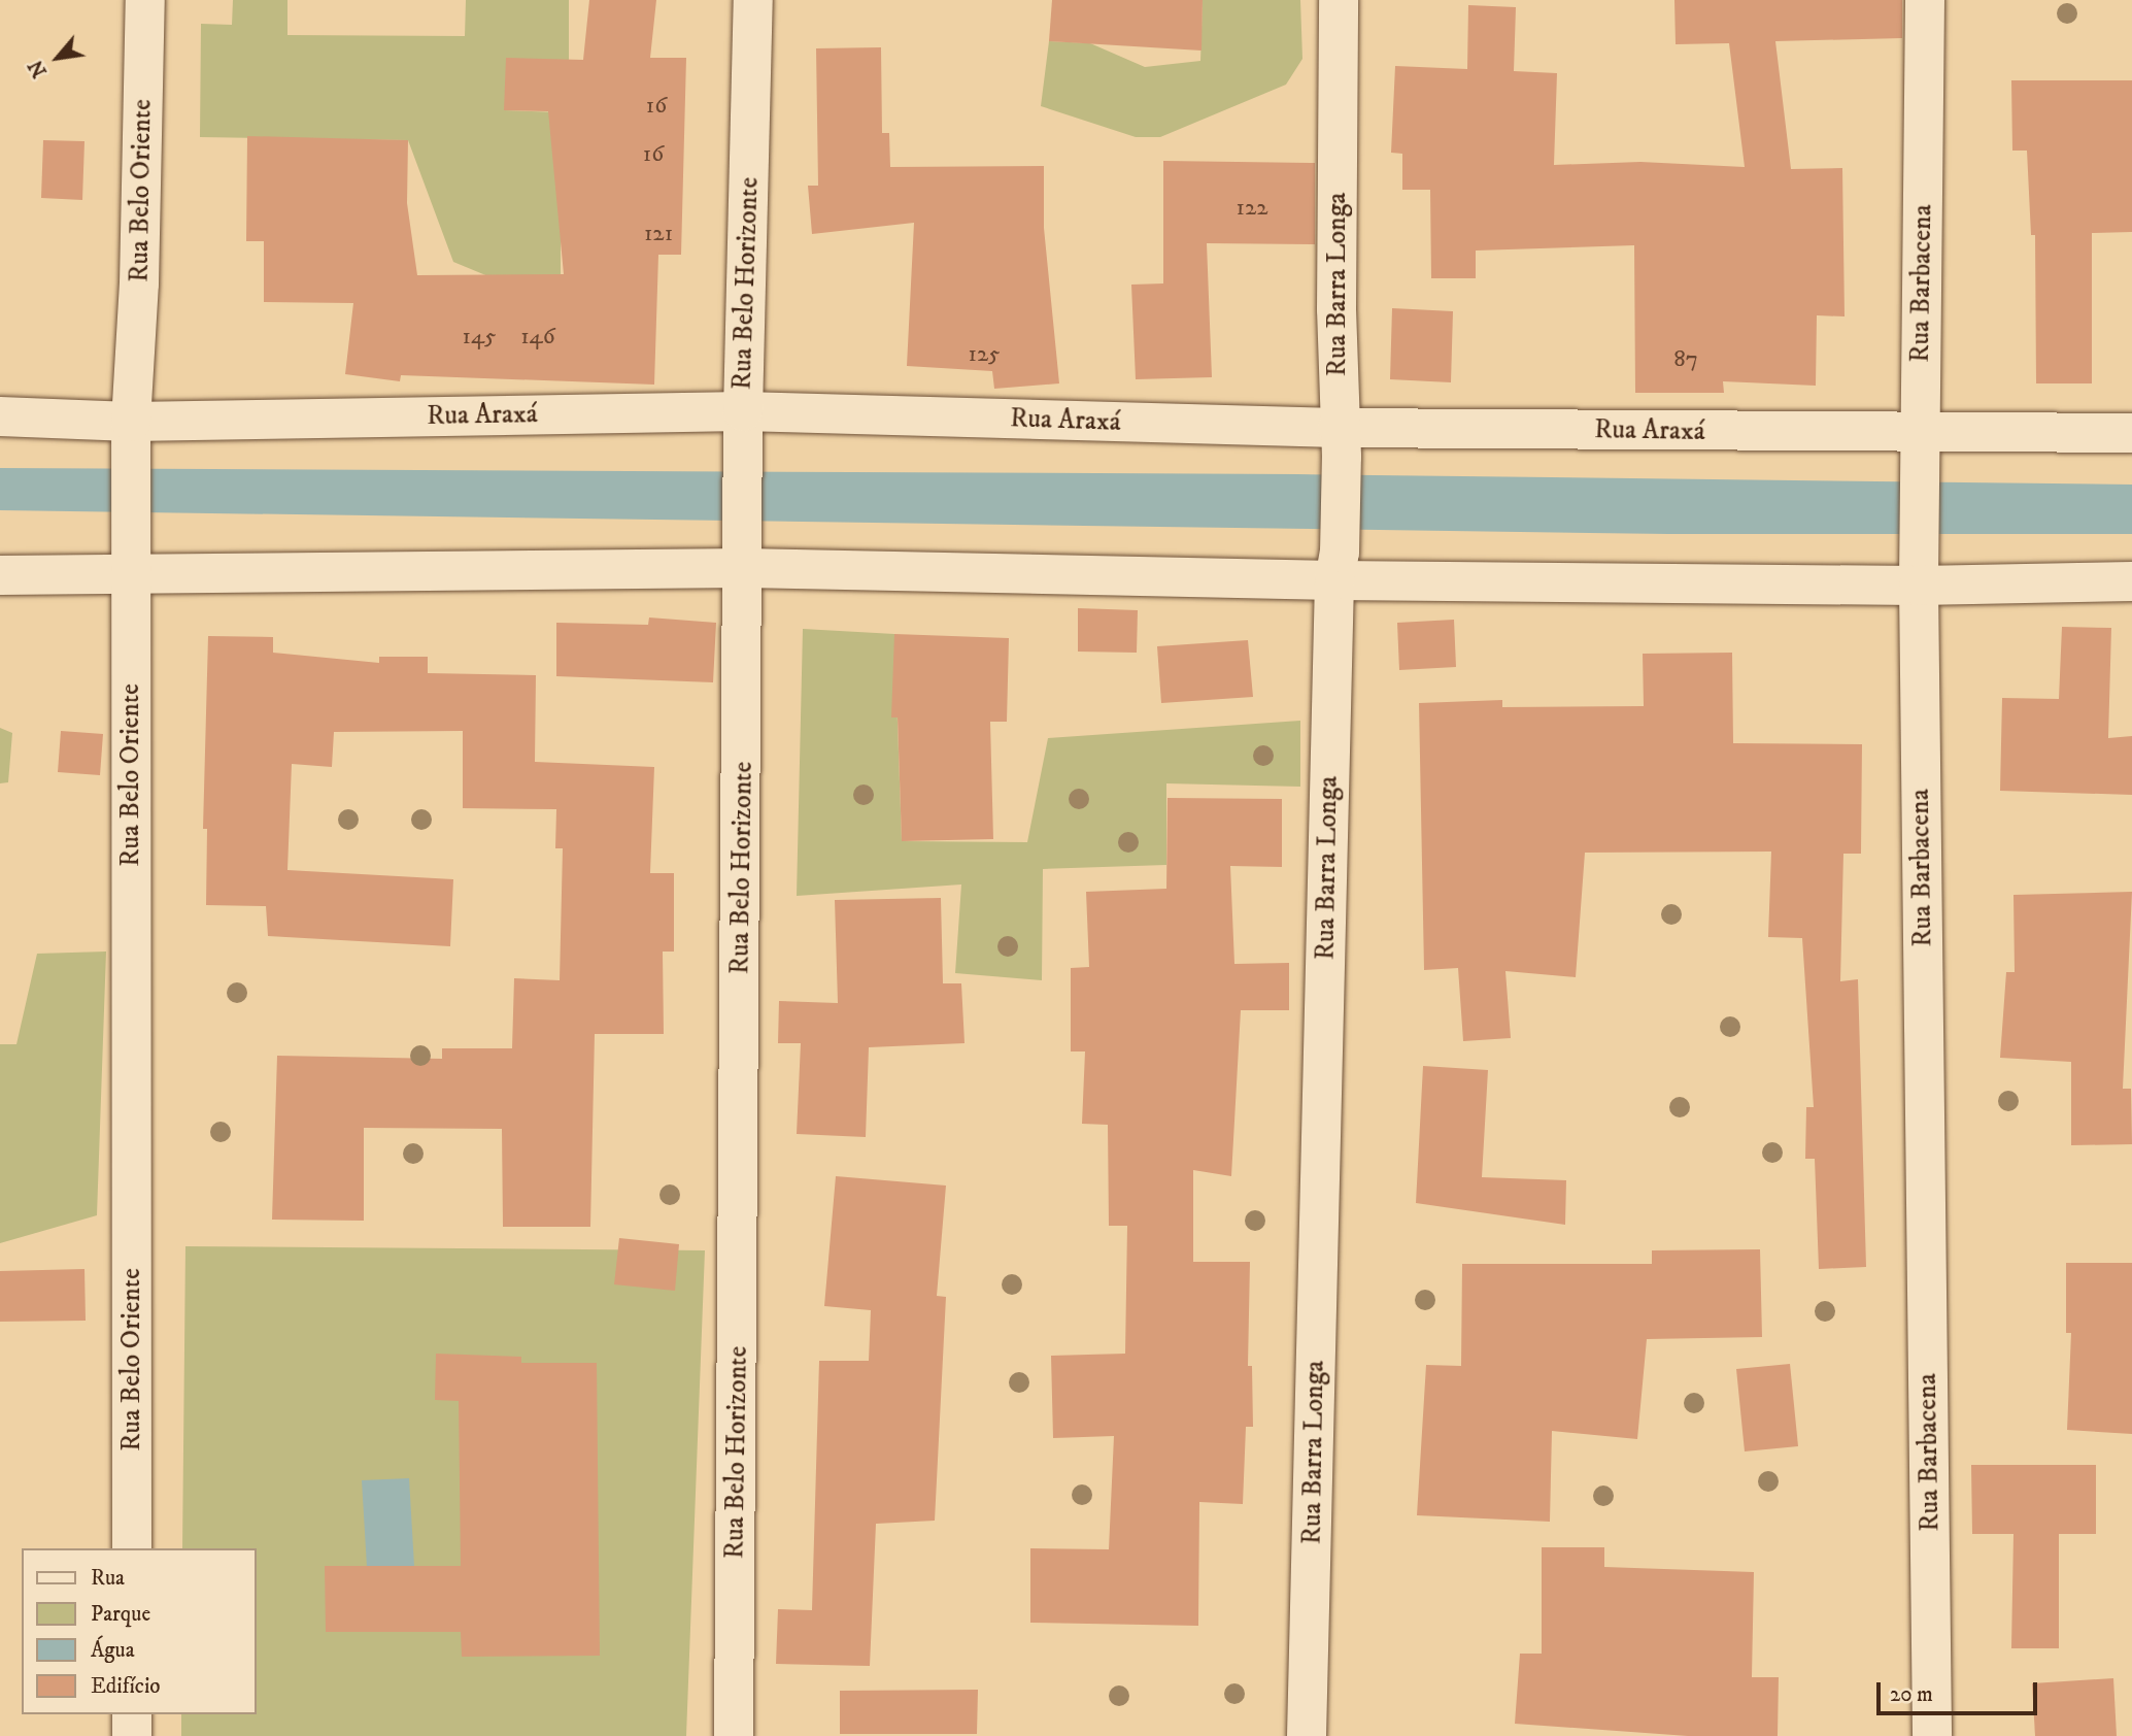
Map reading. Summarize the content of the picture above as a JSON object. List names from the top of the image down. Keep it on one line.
{"streets":{"street":["Rua Belo Oriente","Rua Belo Horizonte","Rua Barbacena","Rua Barra Longa","Rua Araxá"]},"crossings":[["Rua Belo Oriente","Rua Araxá"],["Rua Belo Horizonte","Rua Araxá"],["Rua Barbacena","Rua Araxá"],["Rua Barra Longa","Rua Araxá"]],"house_numbers":["16","16","122","121","145","146","125","87"],"legend":["Rua","Parque","Água","Edifício"],"scale_bar":"20 m","north":"bottom left"}
